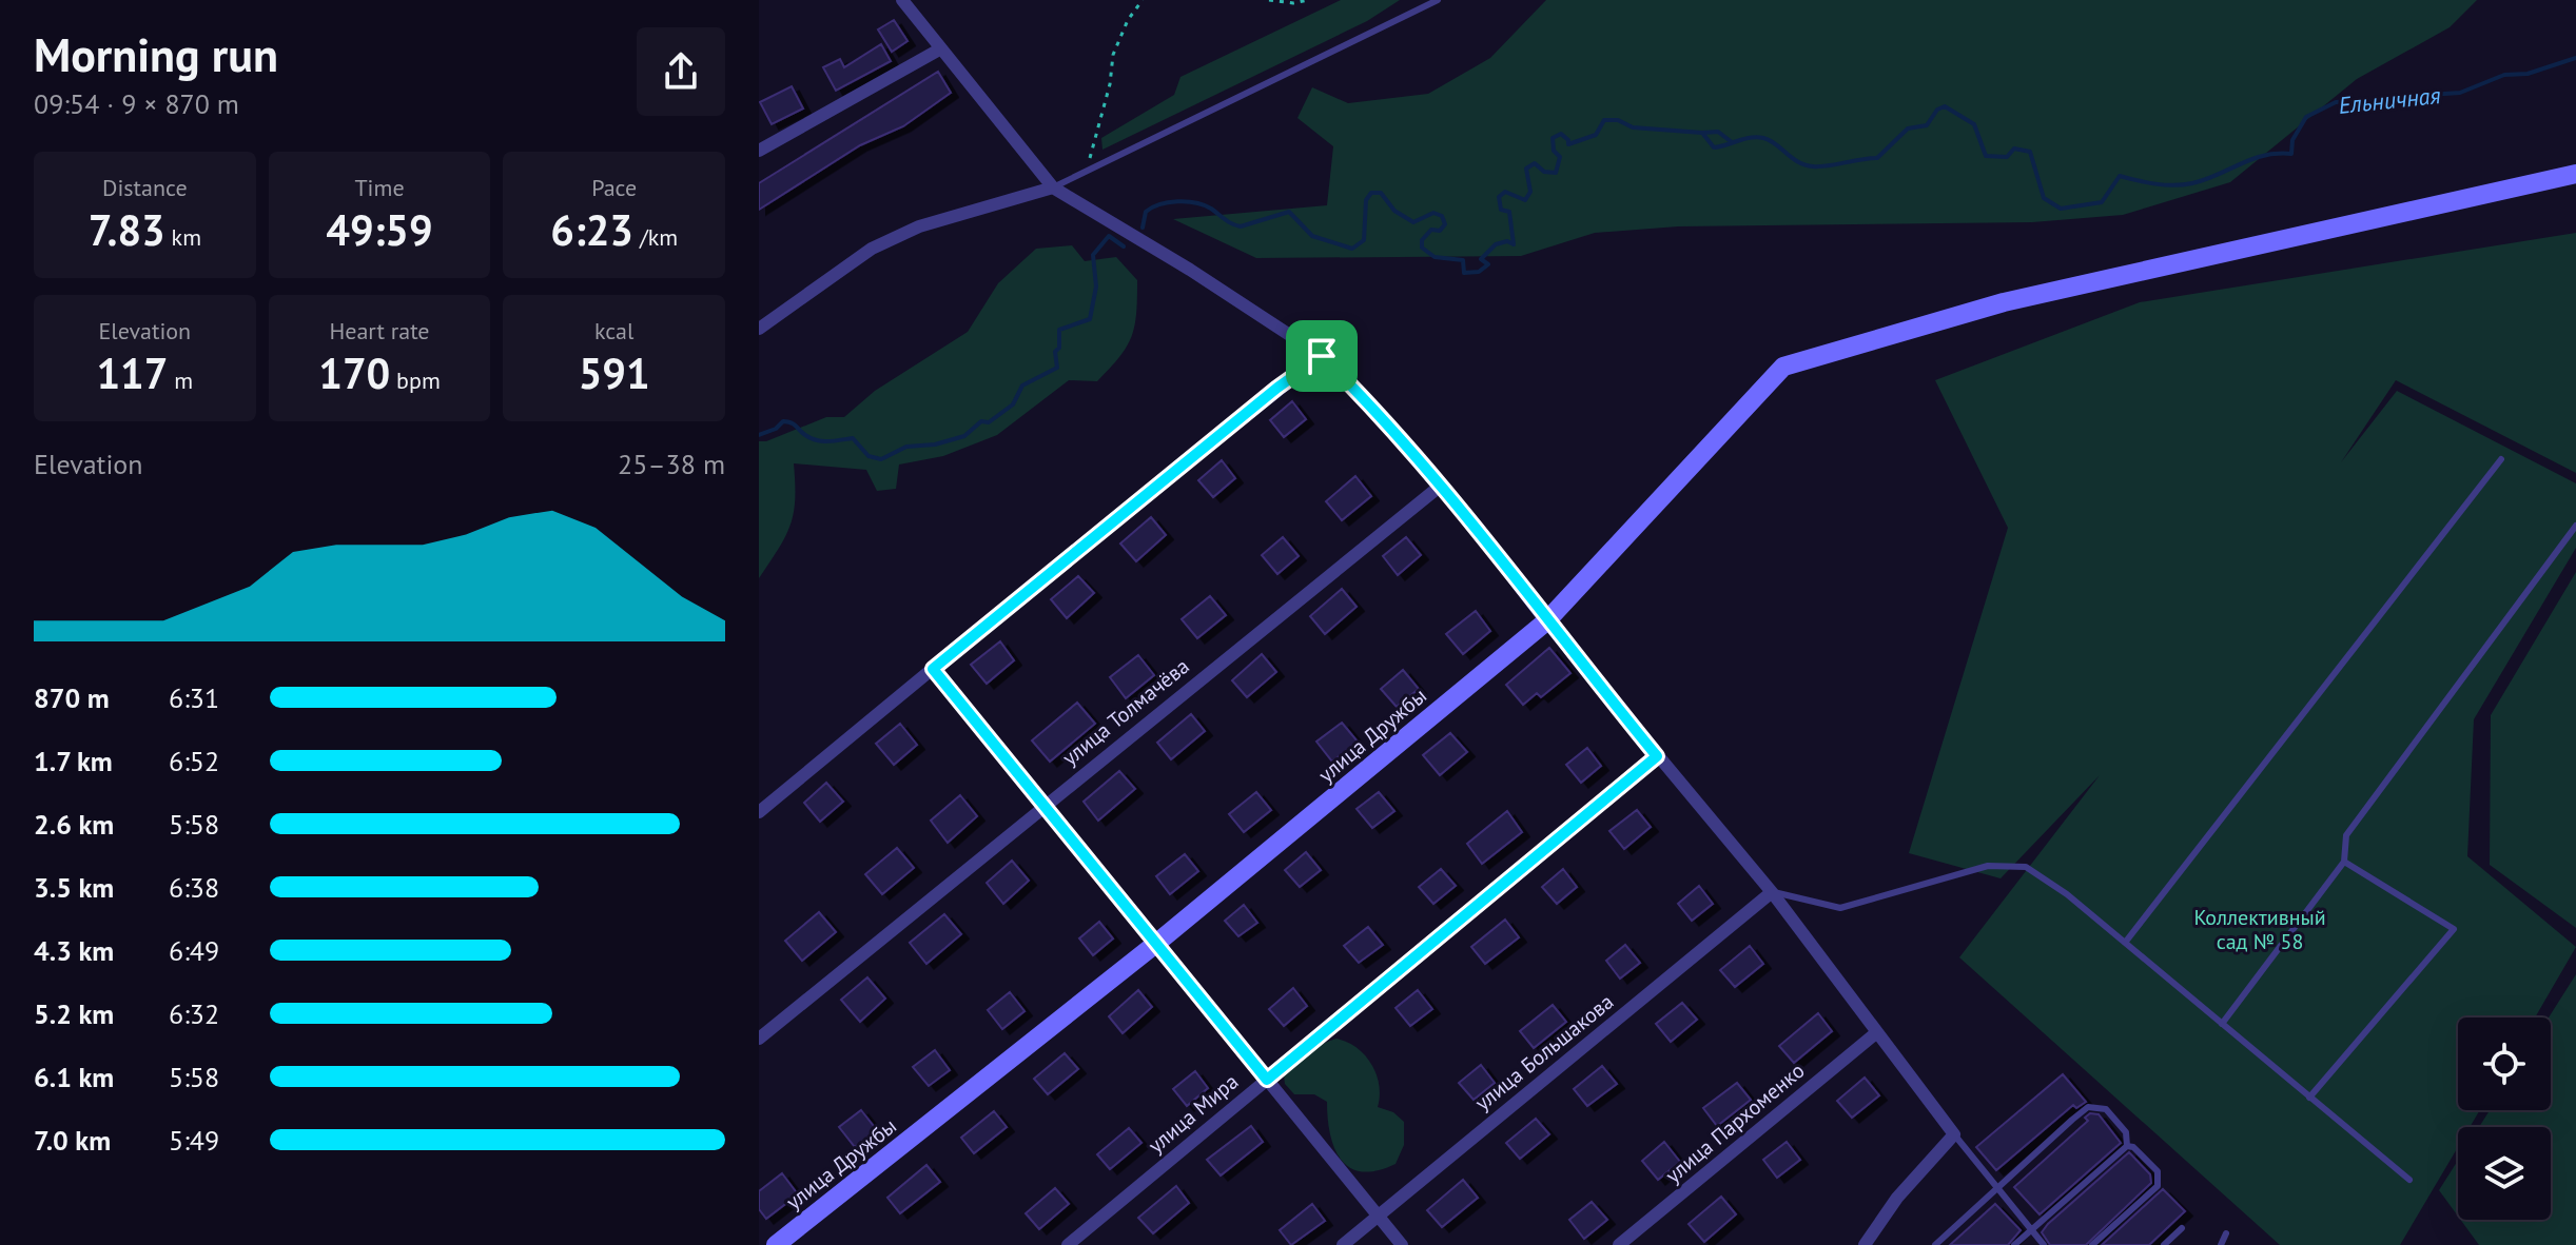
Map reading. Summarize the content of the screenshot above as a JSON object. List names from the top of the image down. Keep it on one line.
{"streets":{"street":["улица Толмачёва","улица Дружбы","улица Большакова","улица Мира","улица Пархоменко"]},"water":["Ельничная"],"parks":["Коллективный сад № 58"],"page":{"heading":["Morning run","09:54 · 9 × 870 m"],"stats":[["Distance","7.83 km"],["Time","49:59"],["Pace","6:23 /km"],["Elevation","117 m"],["Heart rate","170 bpm"],["kcal","591"]],"chart":["Elevation","25–38 m"],"list":[{"name":"870 m","note":"6:31"},{"name":"1.7 km","note":"6:52"},{"name":"2.6 km","note":"5:58"},{"name":"3.5 km","note":"6:38"},{"name":"4.3 km","note":"6:49"},{"name":"5.2 km","note":"6:32"},{"name":"6.1 km","note":"5:58"},{"name":"7.0 km","note":"5:49"}]}}
